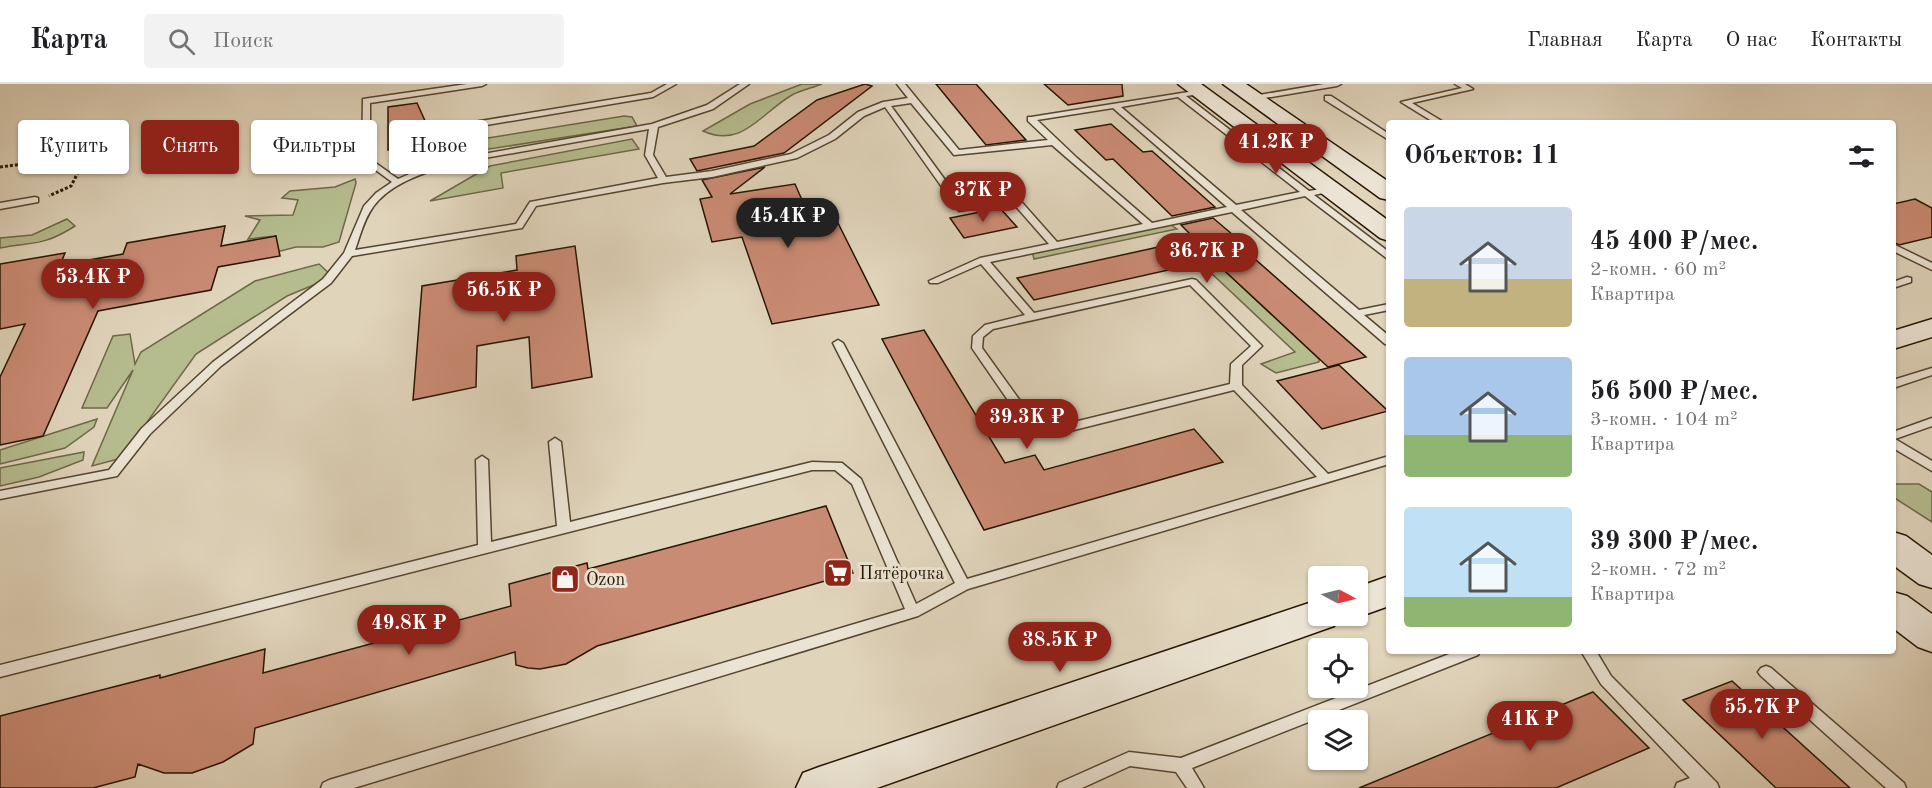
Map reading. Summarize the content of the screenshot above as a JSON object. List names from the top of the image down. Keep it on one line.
{"places":{"supermarket":["Пятёрочка"],"shop":["Ozon"]},"north":"right","page":{"header":"Карта","search":"Поиск","nav":["Главная","Карта","О нас","Контакты"],"chip":["Купить","Снять","Фильтры","Новое"],"heading":"Объектов: 11","price":["41.2K ₽","37K ₽","45.4K ₽","36.7K ₽","53.4K ₽","56.5K ₽","39.3K ₽","49.8K ₽","38.5K ₽","55.7K ₽","41K ₽"],"list":[{"name":"45 400 ₽/мес.","note":"2-комн. · 60 m² · Квартира"},{"name":"56 500 ₽/мес.","note":"3-комн. · 104 m² · Квартира"},{"name":"39 300 ₽/мес.","note":"2-комн. · 72 m² · Квартира"}]}}
